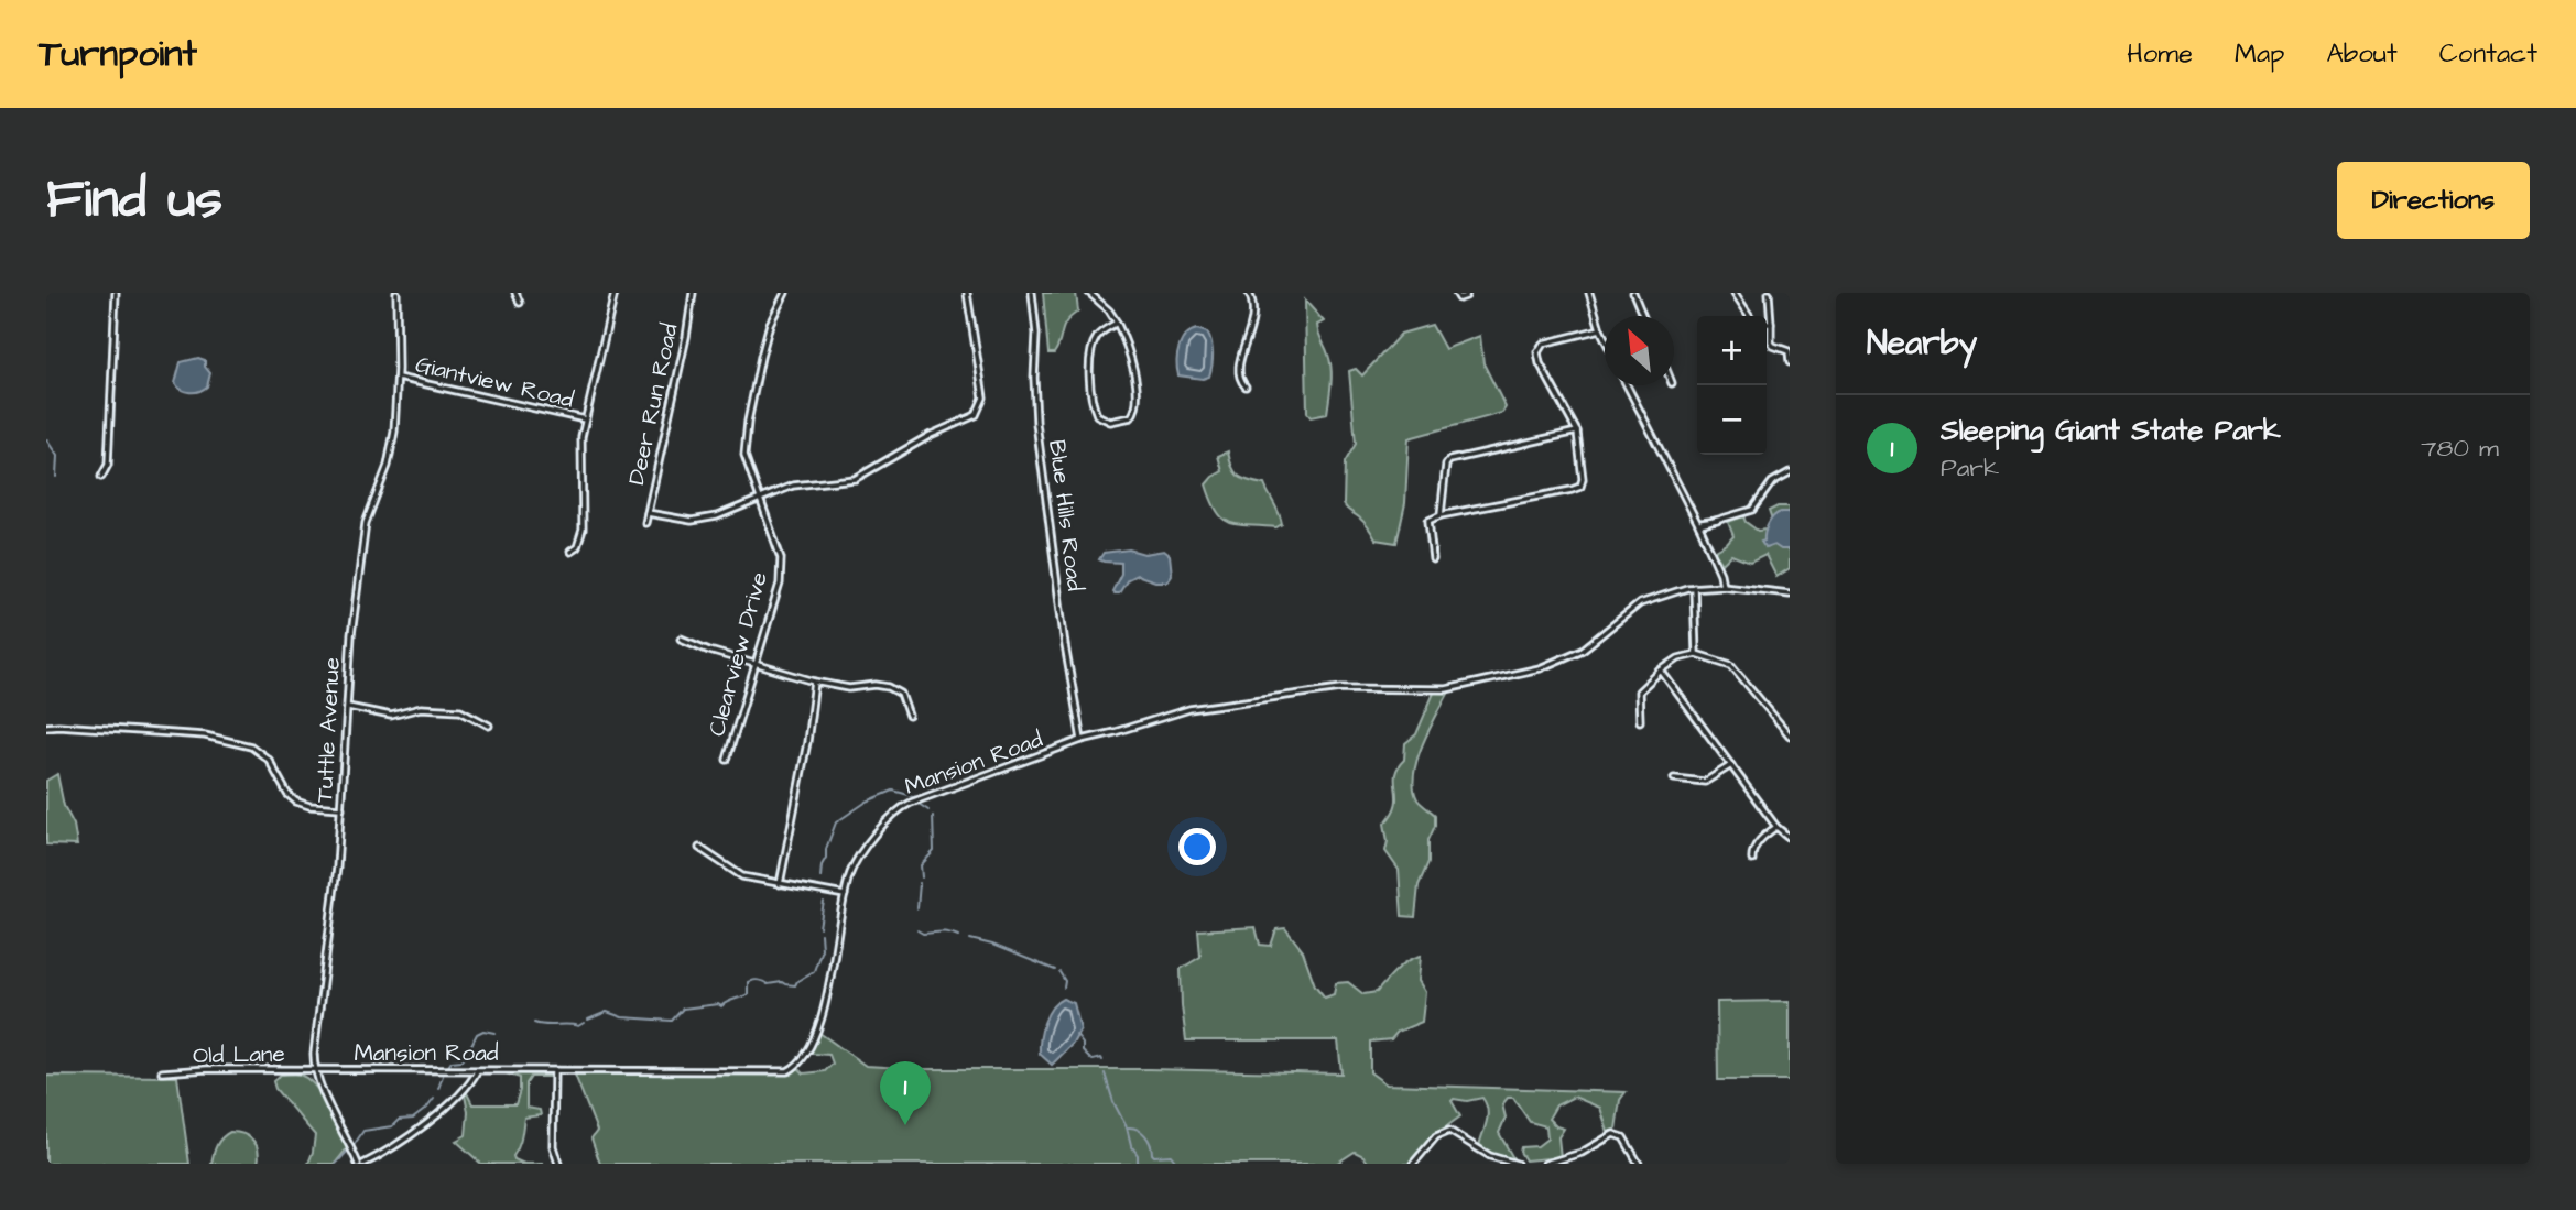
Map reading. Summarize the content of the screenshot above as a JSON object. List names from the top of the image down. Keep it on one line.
{"streets":{"street":["Giantview Road","Deer Run Road","Blue Hills Road","Clearview Drive","Tuttle Avenue","Mansion Road","Old Lane"]},"crossings":[["Giantview Road","Tuttle Avenue"],["Blue Hills Road","Mansion Road"],["Tuttle Avenue","Mansion Road"],["Tuttle Avenue","Old Lane"],["Mansion Road","Old Lane"]],"north":"top left","page":{"header":"Turnpoint","nav":["Home","Map","About","Contact"],"buttons":"Directions","title":"Find us","heading":"Nearby","map_buttons":["+","−"],"list":[{"mark":"1","name":"Sleeping Giant State Park","note":"Park","value":"780 m"}],"pins":"1"}}
